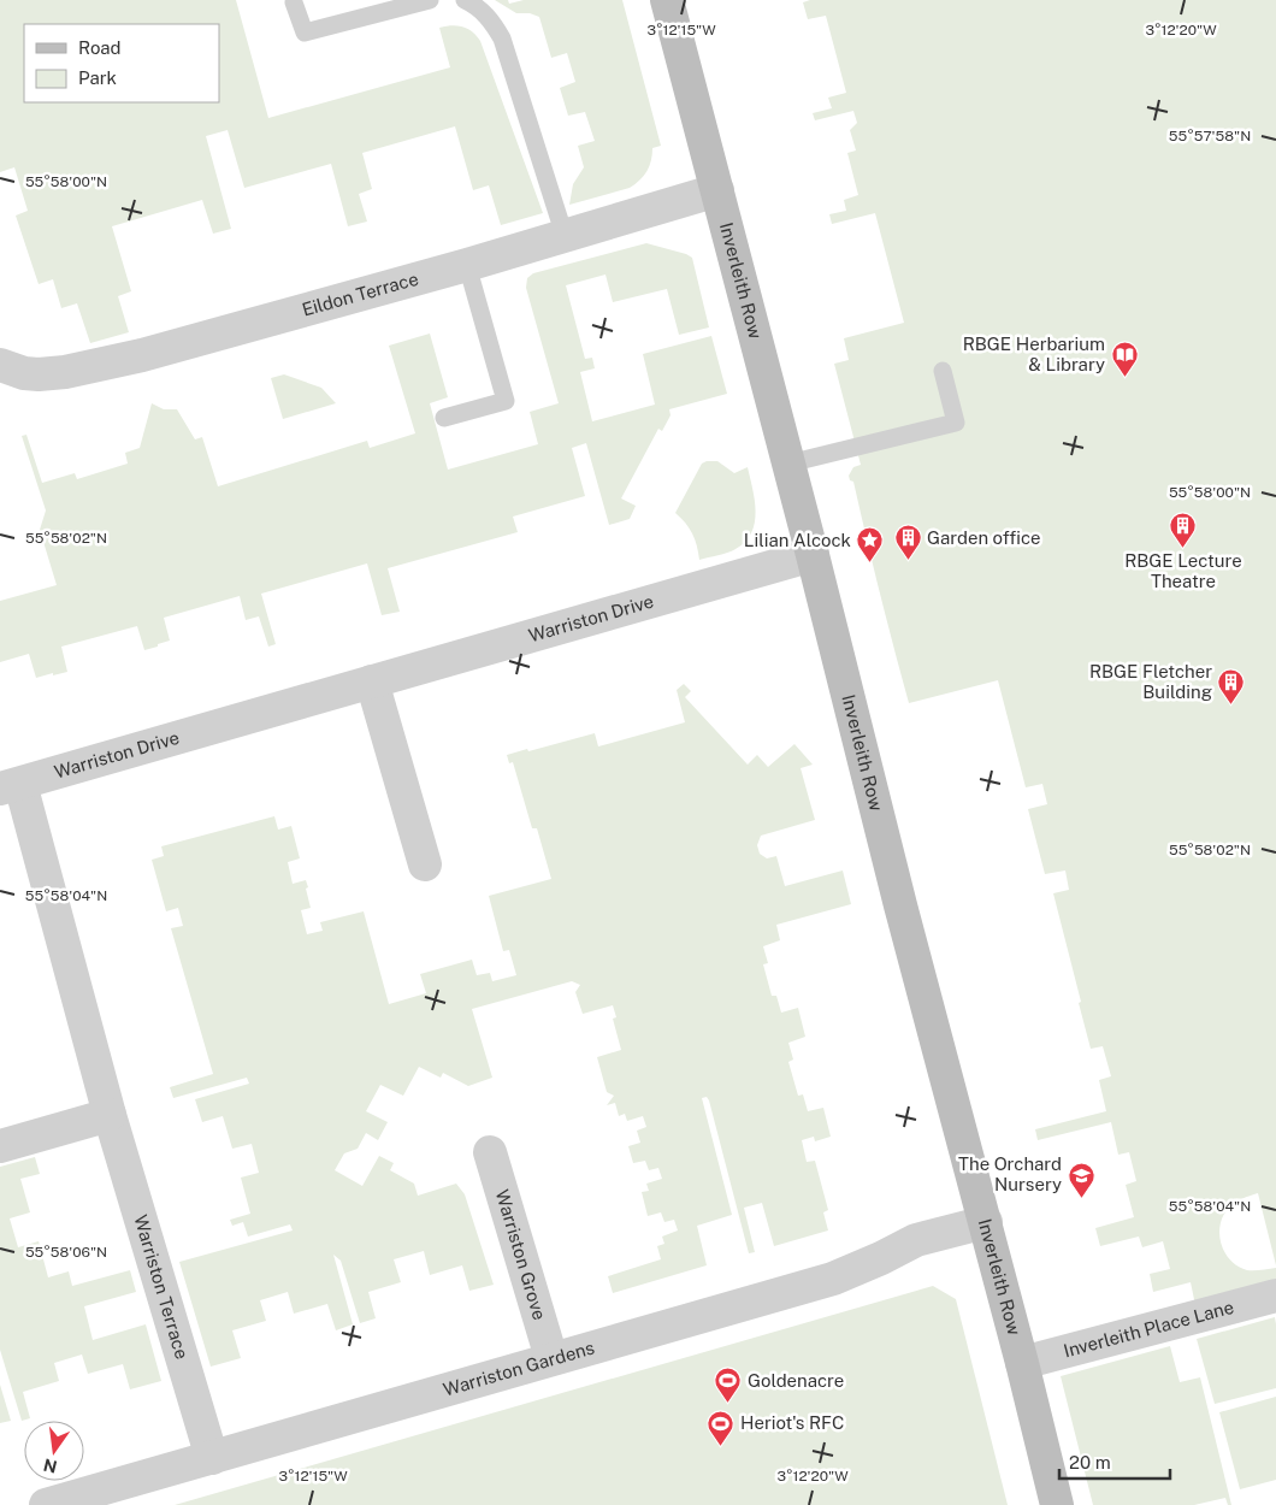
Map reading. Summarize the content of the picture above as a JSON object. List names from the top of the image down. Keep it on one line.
{"streets":{"main road":["Inverleith Row"],"street":["Eildon Terrace","Warriston Drive","Warriston Grove","Warriston Terrace","Inverleith Place Lane","Warriston Gardens"]},"crossings":[["Inverleith Row","Eildon Terrace"],["Inverleith Row","Warriston Drive"],["Inverleith Row","Inverleith Place Lane"],["Inverleith Row","Warriston Gardens"],["Warriston Drive","Warriston Terrace"],["Warriston Grove","Warriston Gardens"],["Warriston Terrace","Warriston Gardens"]],"places":{"library":["RBGE Herbarium & Library"],"building":["RBGE Lecture Theatre","Garden office","RBGE Fletcher Building"],"place":["Lilian Alcock"],"school or university":["The Orchard Nursery"],"sports":["Goldenacre","Heriot's RFC"]},"legend":["Road","Park"],"scale_bar":"20 m","north":"bottom","coordinates":["3°12'15\"W","3°12'20\"W","55°57'58\"N","55°58'00\"N","55°58'02\"N","55°58'04\"N","55°58'06\"N"]}
